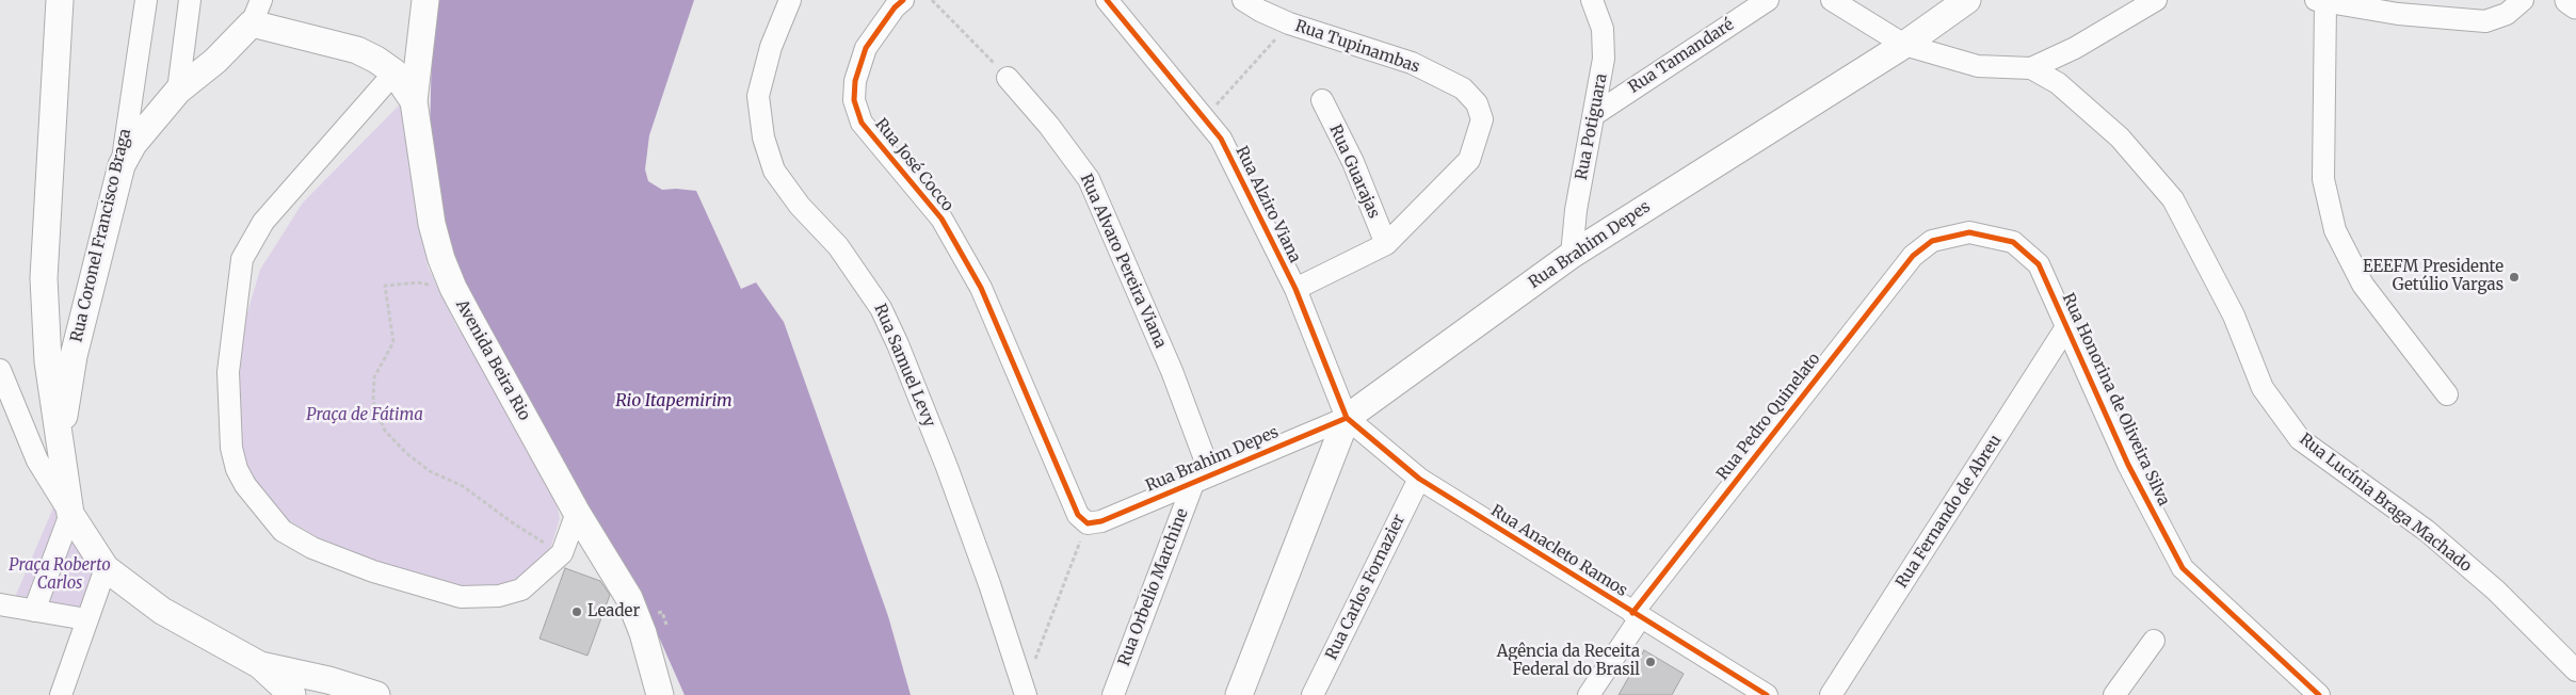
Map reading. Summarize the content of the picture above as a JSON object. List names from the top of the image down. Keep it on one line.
{"streets":{"main road":["Rua Coronel Francisco Braga","Rua Brahim Depes","Avenida Beira Rio"],"street":["Rua Tupinambas","Rua Tamandaré","Rua Potiguara","Rua José Cocco","Rua Guarajas","Rua Alziro Viana","Rua Alvaro Pereira Viana","Rua Samuel Levy","Rua Honorina de Oliveira Silva","Rua Pedro Quinelato","Rua Lucínia Braga Machado","Rua Fernando de Abreu","Rua Anacleto Ramos","Rua Orbelio Marchine","Rua Carlos Fornazier"]},"crossings":[["Rua Tupinambas","Rua Guarajas"],["Rua Tupinambas","Rua Alziro Viana"],["Rua Tamandaré","Rua Potiguara"],["Rua Potiguara","Rua Brahim Depes"],["Rua José Cocco","Rua Brahim Depes"],["Rua Alziro Viana","Rua Brahim Depes"],["Rua Alziro Viana","Rua Anacleto Ramos"],["Rua Brahim Depes","Rua Alvaro Pereira Viana"],["Rua Brahim Depes","Rua Anacleto Ramos"],["Rua Brahim Depes","Rua Orbelio Marchine"],["Rua Alvaro Pereira Viana","Rua Orbelio Marchine"],["Rua Honorina de Oliveira Silva","Rua Pedro Quinelato"],["Rua Honorina de Oliveira Silva","Rua Fernando de Abreu"],["Rua Pedro Quinelato","Rua Anacleto Ramos"],["Rua Anacleto Ramos","Rua Carlos Fornazier"]],"water":["Rio Itapemirim"],"parks":["Praça de Fátima","Praça Roberto Carlos"],"places":["EEEFM Presidente Getúlio Vargas","Leader","Agência da Receita Federal do Brasil"]}
